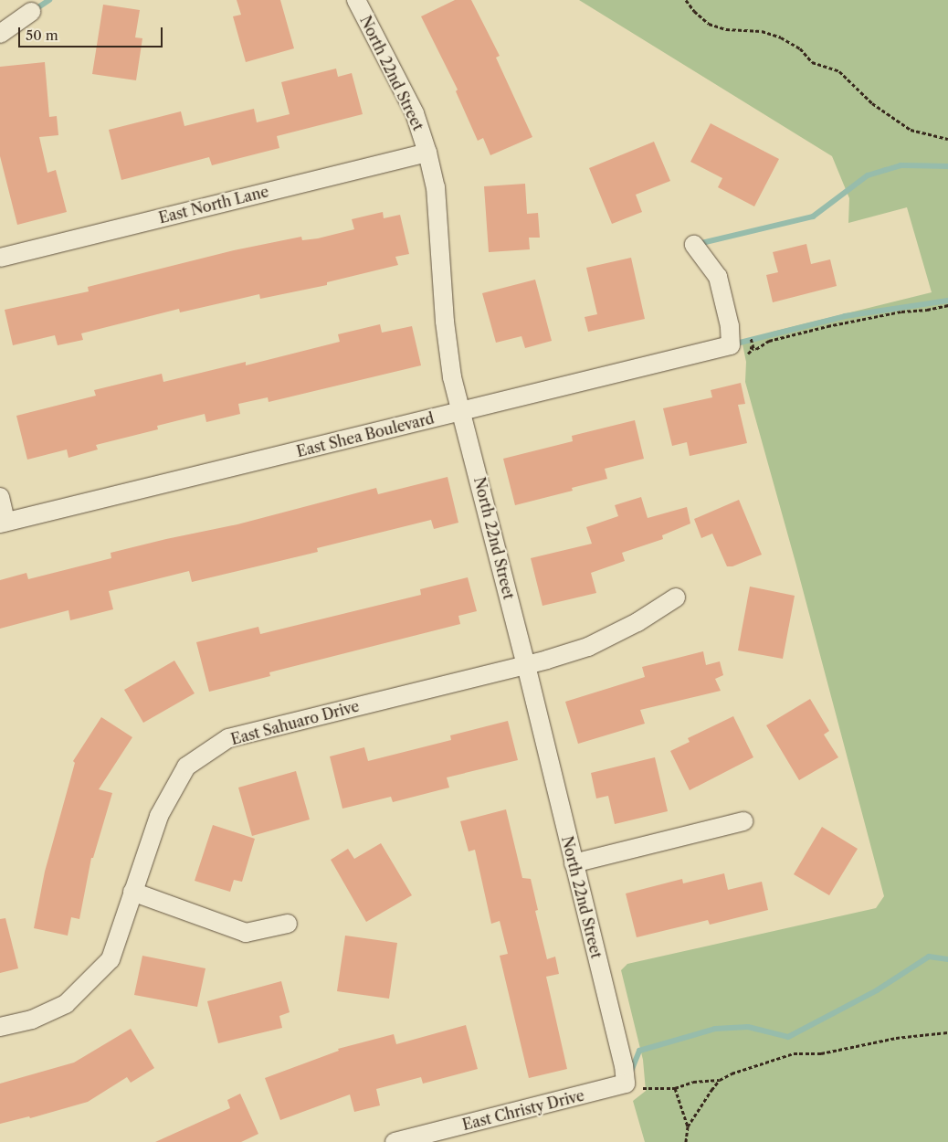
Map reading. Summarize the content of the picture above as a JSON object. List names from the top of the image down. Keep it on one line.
{"streets":{"street":["North 22nd Street","East North Lane","East Shea Boulevard","East Sahuaro Drive","East Christy Drive"]},"crossings":[["North 22nd Street","East North Lane"],["North 22nd Street","East Shea Boulevard"],["North 22nd Street","East Sahuaro Drive"],["North 22nd Street","East Christy Drive"]],"scale_bar":"50 m"}
